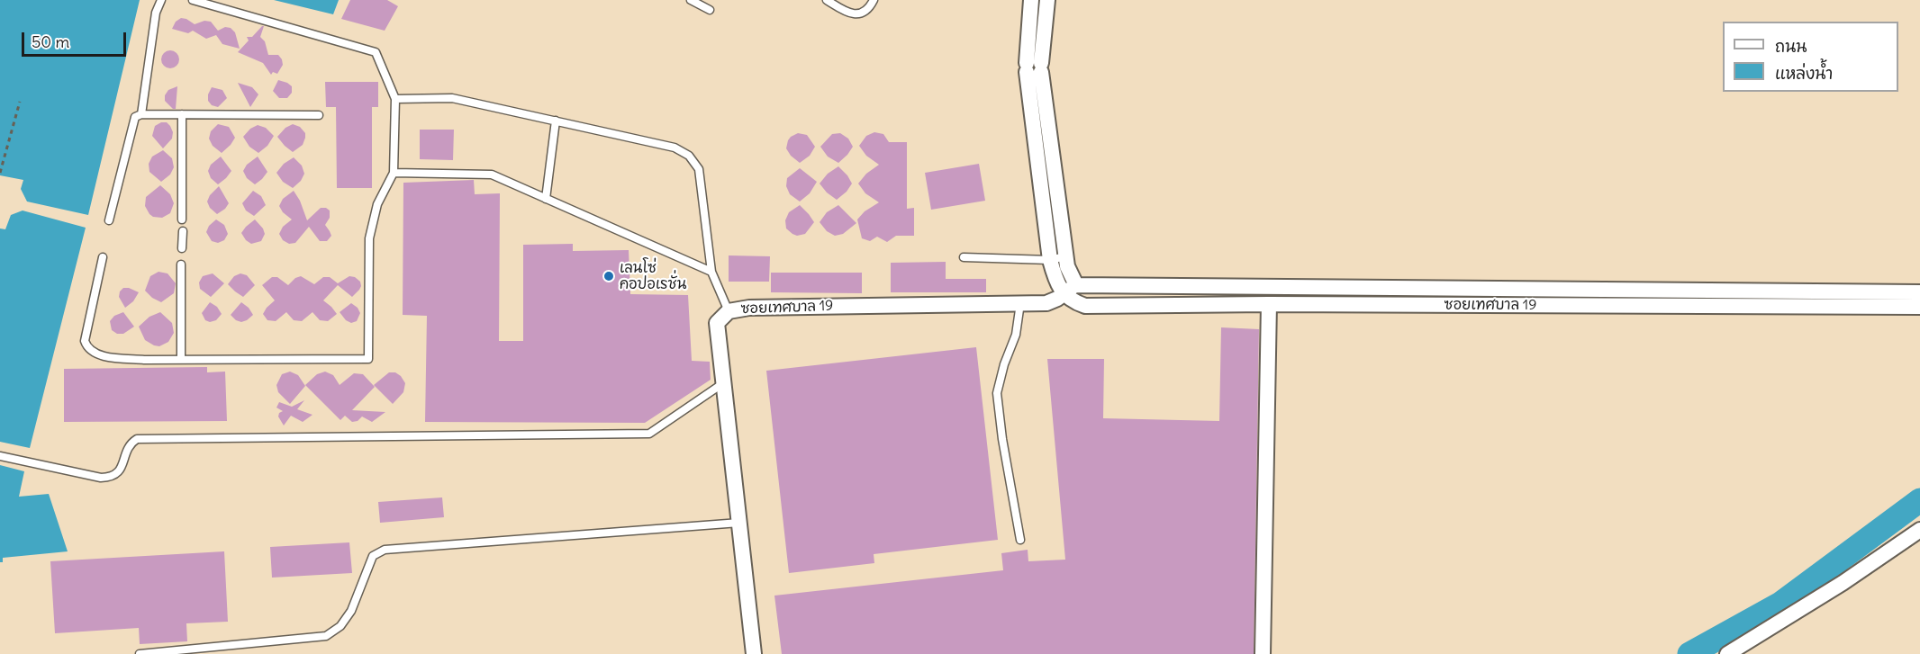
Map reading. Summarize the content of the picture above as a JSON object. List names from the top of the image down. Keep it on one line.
{"streets":{"street":["ซอยเทศบาล 19"]},"places":["เลนโซ่ คอปอเรชั่น"],"legend":["ถนน","แหล่งน้ำ"],"scale_bar":"50 m"}
